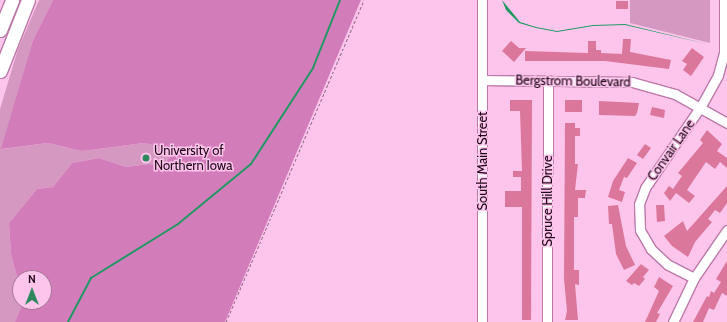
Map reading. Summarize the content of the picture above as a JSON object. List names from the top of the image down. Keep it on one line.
{"streets":{"street":["Bergstrom Boulevard","Convair Lane","South Main Street","Spruce Hill Drive"]},"crossings":[["Bergstrom Boulevard","Convair Lane"],["Bergstrom Boulevard","South Main Street"],["Bergstrom Boulevard","Spruce Hill Drive"]],"places":["University of Northern Iowa"],"north":"top"}
